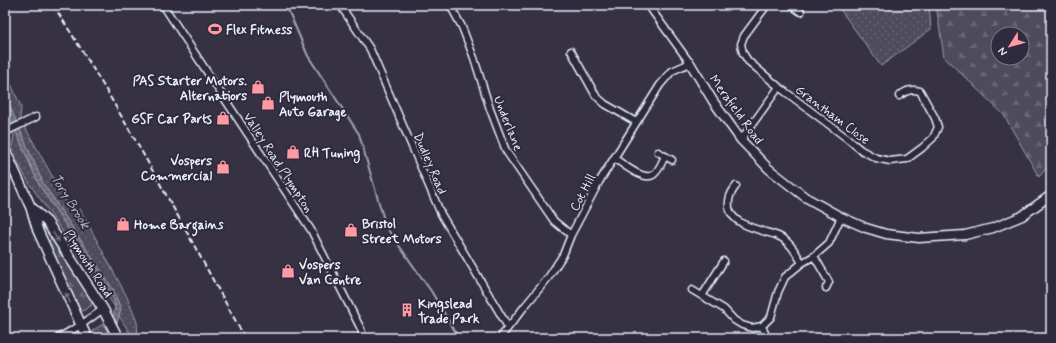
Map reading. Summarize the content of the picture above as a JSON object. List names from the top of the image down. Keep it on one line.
{"streets":{"main road":["Plymouth Road"],"street":["Merafield Road","Grantham Close","Underlane","Valley Road Plympton","Dudley Road","Cot Hill"]},"crossings":[["Merafield Road","Grantham Close"],["Merafield Road","Cot Hill"],["Underlane","Cot Hill"],["Dudley Road","Cot Hill"]],"water":["Tory Brook"],"places":{"sports":["Flex Fitness"],"shop":["PAS Starter Motors. Alternatiors","Plymouth Auto Garage","GSF Car Parts","RH Tuning","Vospers Commercial","Home Bargains","Bristol Street Motors","Vospers Van Centre"],"building":["Kingslead Trade Park"]},"north":"bottom left"}
